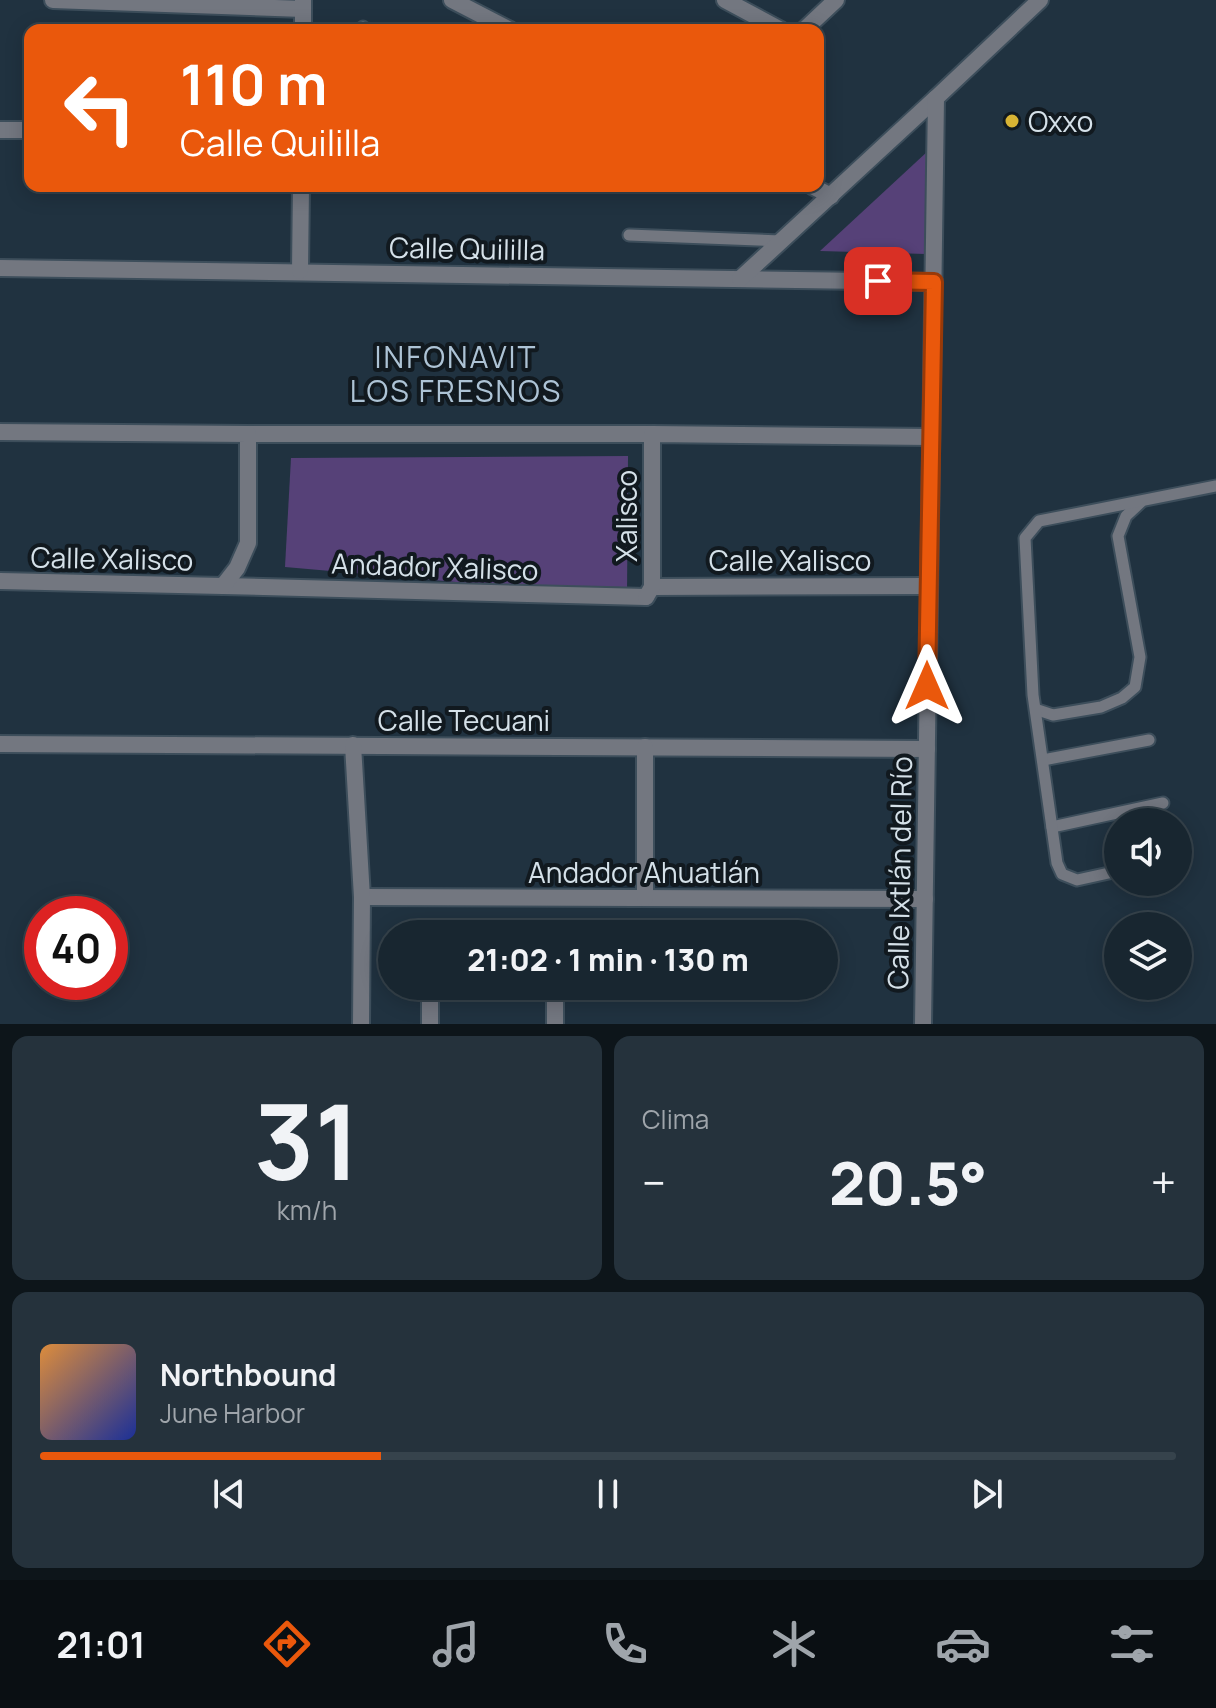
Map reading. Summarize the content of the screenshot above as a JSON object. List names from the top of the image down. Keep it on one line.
{"streets":{"street":["Calle Quililla","Xalisco","Calle Xalisco","Andador Xalisco","Calle Tecuani","Andador Ahuatlán","Calle Ixtlán del Río"]},"crossings":[["Calle Quililla","Calle Ixtlán del Río"],["Xalisco","Calle Xalisco"],["Xalisco","Andador Xalisco"],["Calle Xalisco","Andador Xalisco"],["Calle Xalisco","Calle Ixtlán del Río"],["Calle Tecuani","Calle Ixtlán del Río"],["Andador Ahuatlán","Calle Ixtlán del Río"]],"districts":["INFONAVIT LOS FRESNOS"],"places":["Oxxo"],"page":{"turn":["110 m","Calle Quililla"],"limit":"40","trip":"21:02 · 1 min · 130 m","tile":[["31","km/h"],"Clima"],"heat":["−","20.5°","+"],"song":["Northbound","June Harbor"],"tabs":"21:01"}}
